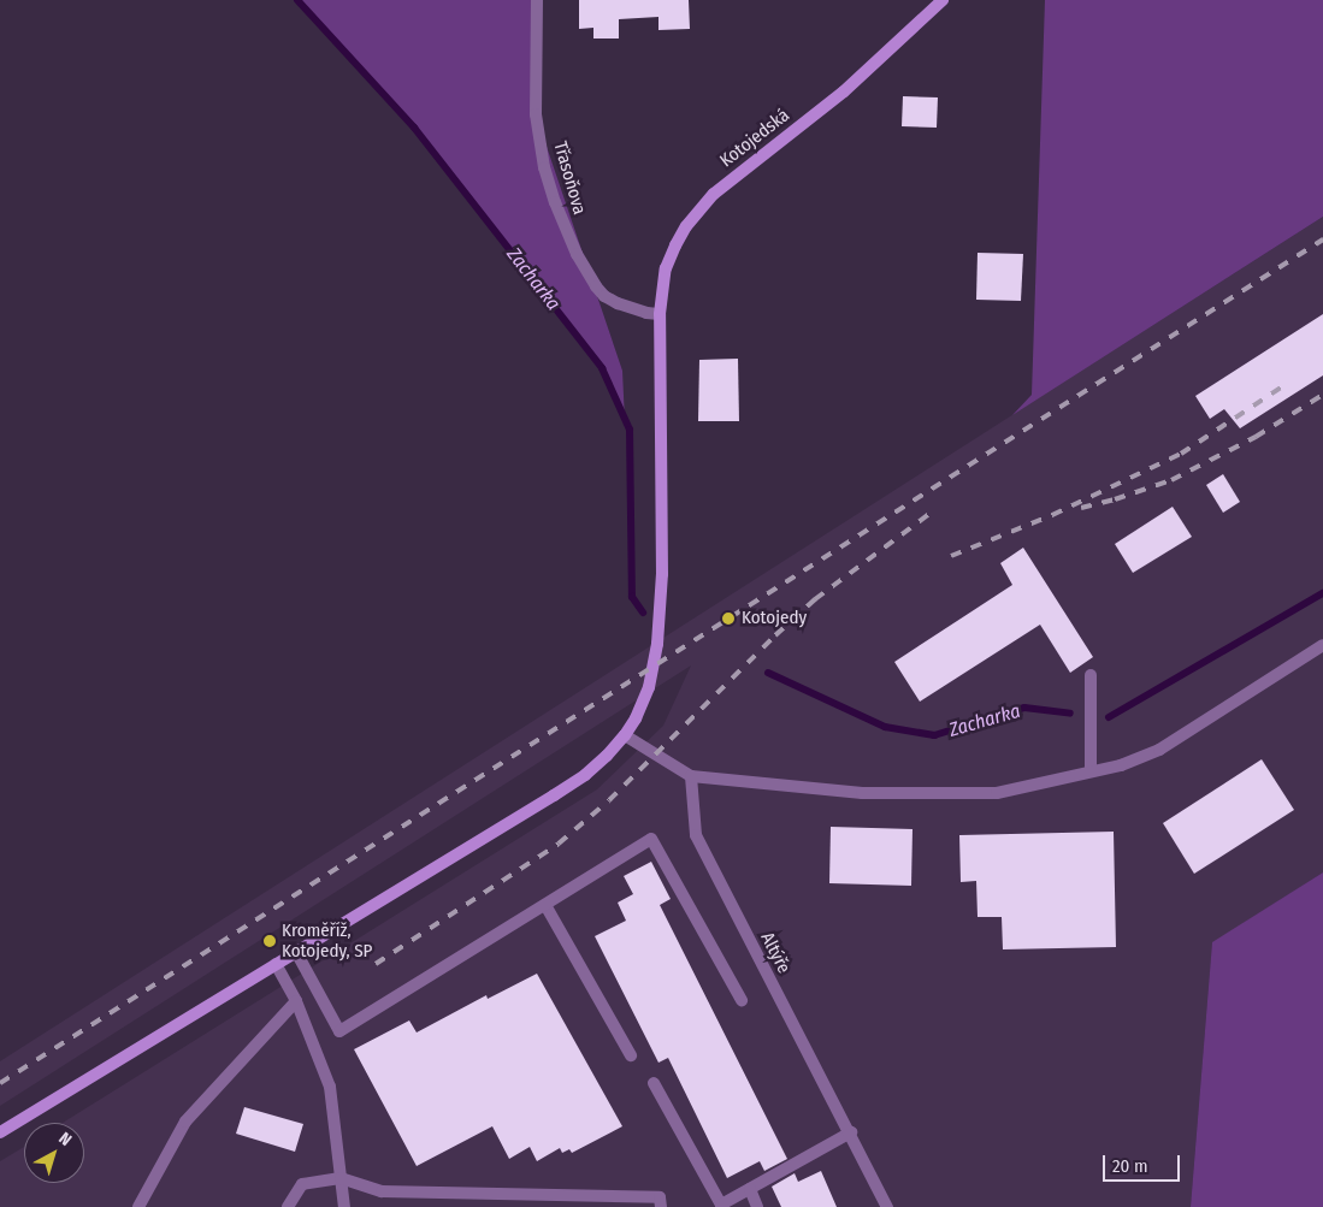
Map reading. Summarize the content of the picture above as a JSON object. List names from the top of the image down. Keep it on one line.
{"streets":{"main road":["Kotojedská"],"street":["Třasoňova","Altýře"]},"crossings":[["Kotojedská","Třasoňova"]],"water":["Zacharka"],"places":["Kotojedy","Kroměříž, Kotojedy, SP"],"scale_bar":"20 m","north":"top right"}
